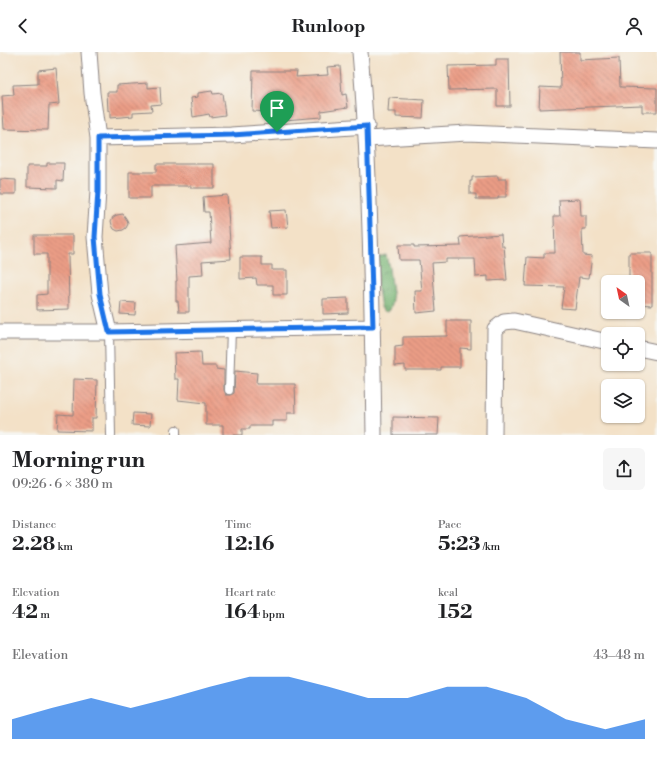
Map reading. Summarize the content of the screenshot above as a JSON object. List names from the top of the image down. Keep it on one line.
{"north":"top left","page":{"header":"Runloop","heading":["Morning run","09:26 · 6 × 380 m"],"stats":[["Distance","2.28 km"],["Time","12:16"],["Pace","5:23 /km"],["Elevation","42 m"],["Heart rate","164 bpm"],["kcal","152"]],"chart":["Elevation","43–48 m"]}}
